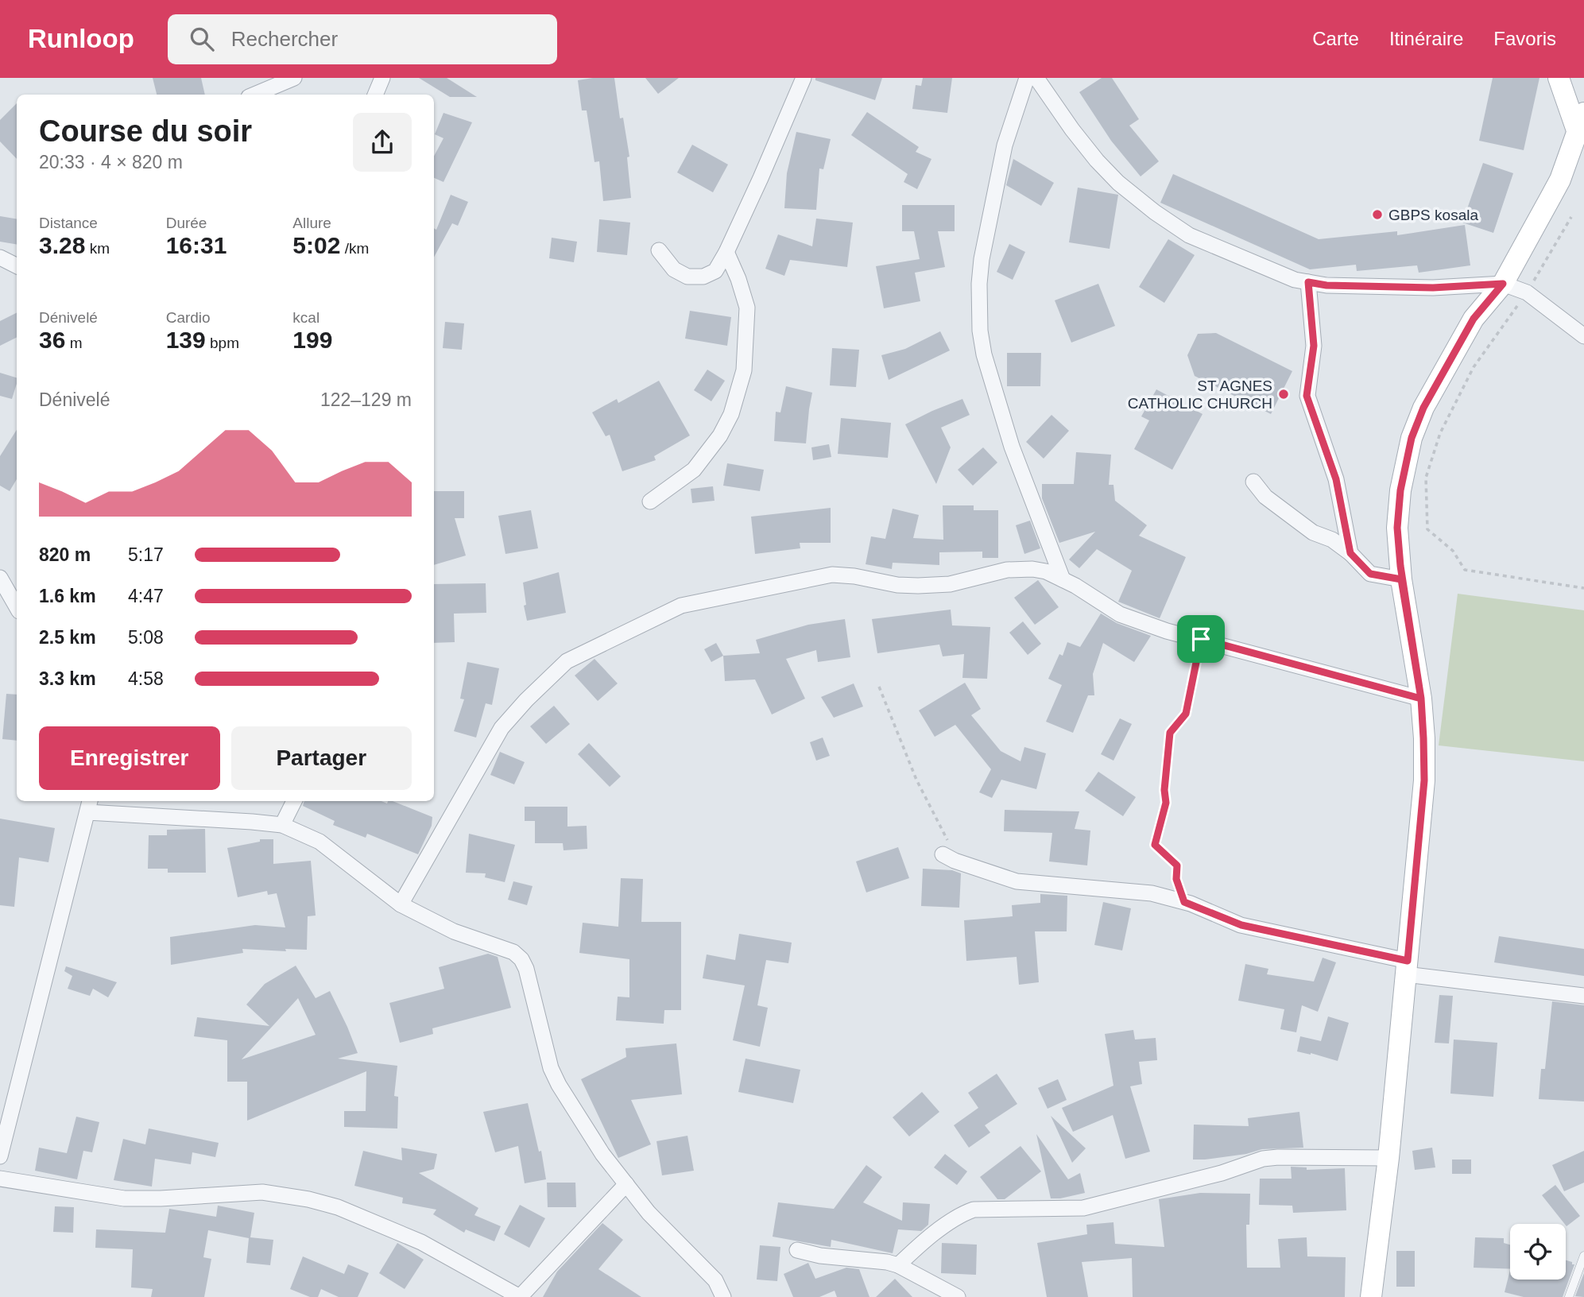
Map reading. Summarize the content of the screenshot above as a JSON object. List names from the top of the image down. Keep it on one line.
{"places":["GBPS kosala","ST AGNES CATHOLIC CHURCH"],"page":{"header":"Runloop","search":"Rechercher","nav":["Carte","Itinéraire","Favoris"],"heading":["Course du soir","20:33 · 4 × 820 m"],"stats":[["Distance","3.28 km"],["Durée","16:31"],["Allure","5:02 /km"],["Dénivelé","36 m"],["Cardio","139 bpm"],["kcal","199"]],"chart":["Dénivelé","122–129 m"],"list":[{"name":"820 m","note":"5:17"},{"name":"1.6 km","note":"4:47"},{"name":"2.5 km","note":"5:08"},{"name":"3.3 km","note":"4:58"}],"buttons":["Enregistrer","Partager"]}}
